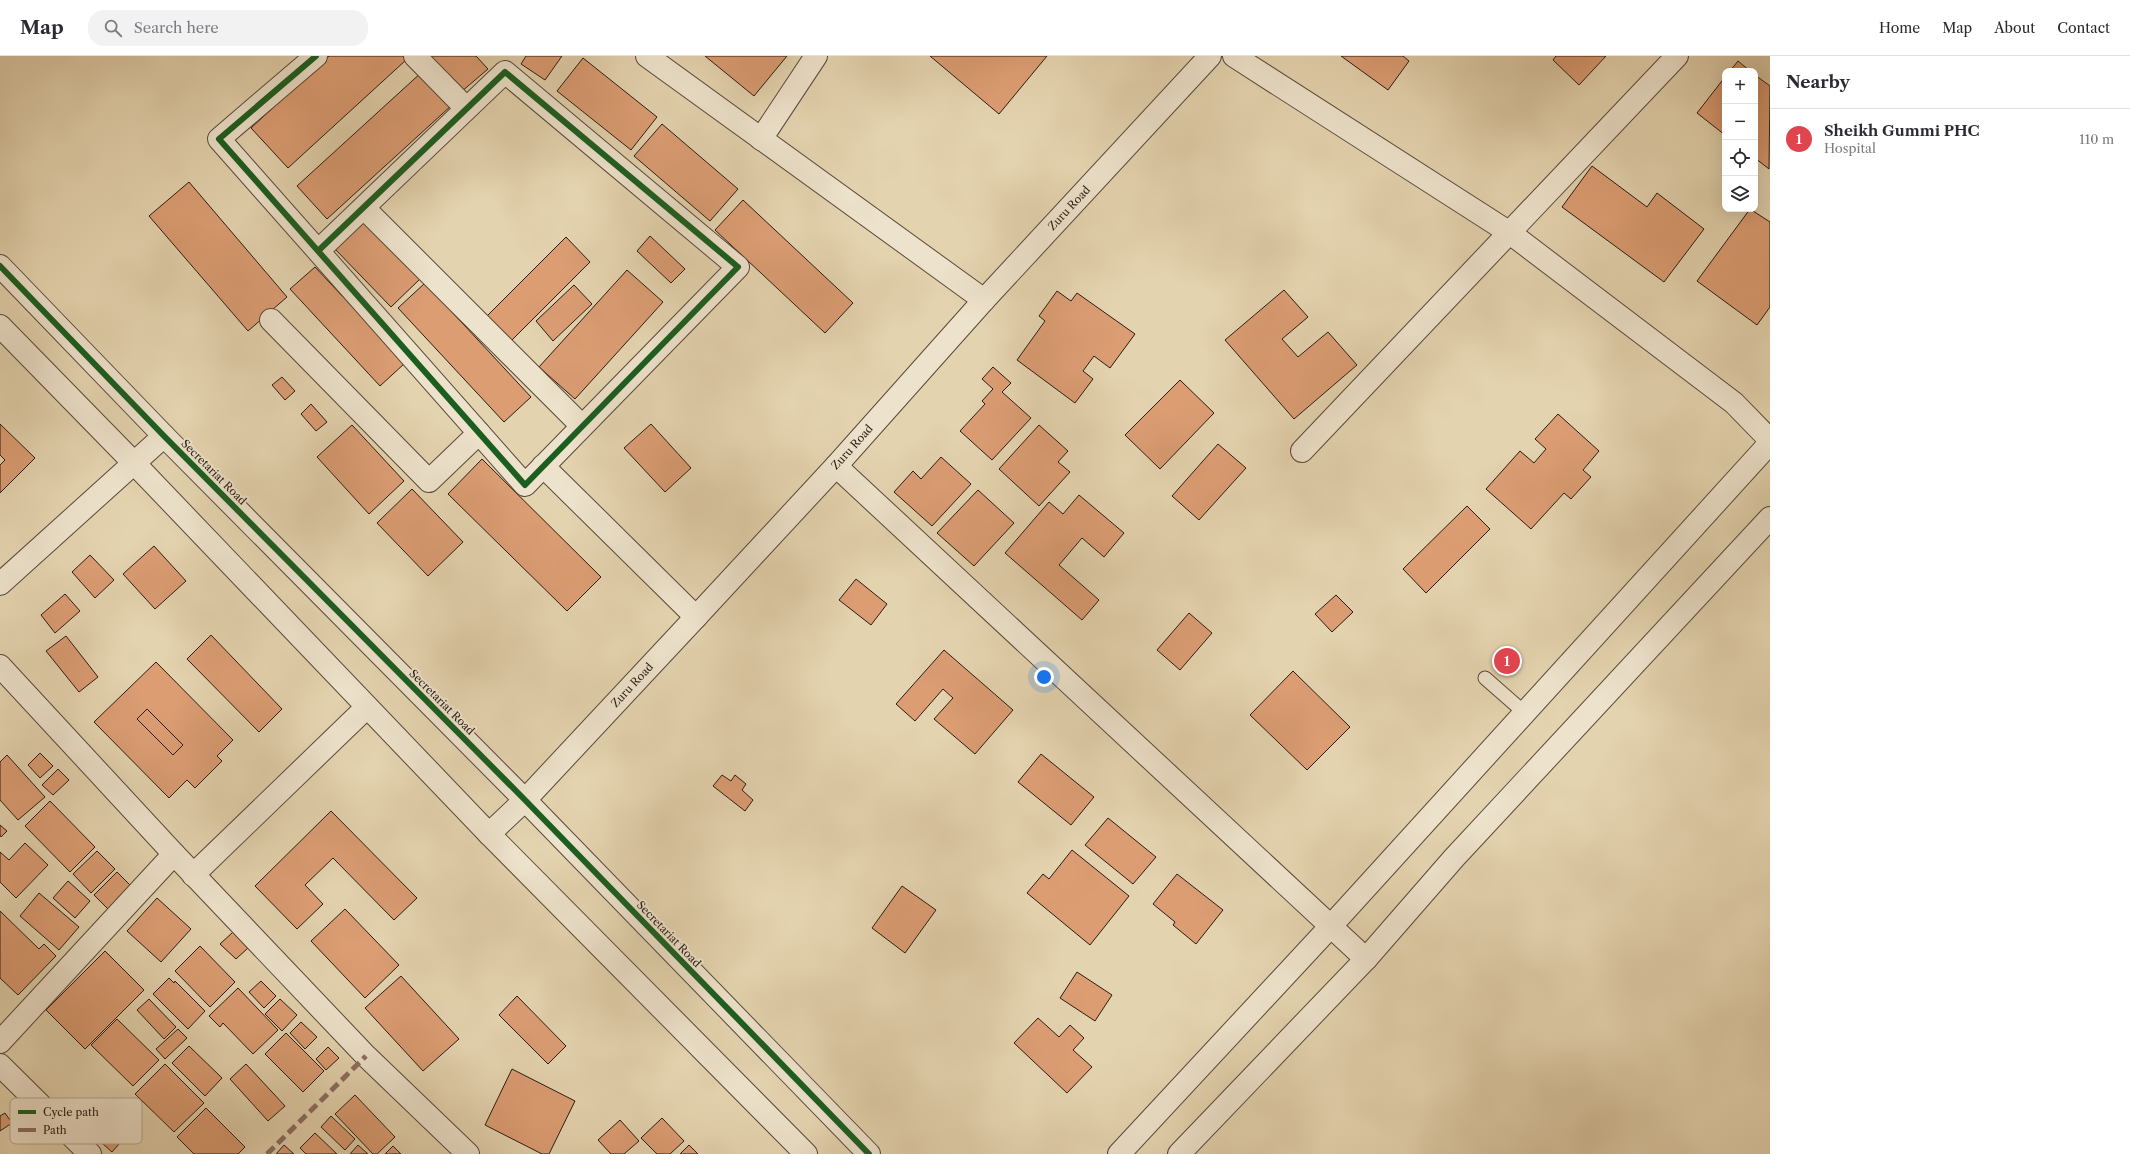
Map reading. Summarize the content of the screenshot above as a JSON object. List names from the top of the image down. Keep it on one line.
{"streets":{"street":["Zuru Road","Secretariat Road"]},"crossings":[["Zuru Road","Secretariat Road"]],"legend":["Cycle path","Path"],"page":{"header":"Map","search":"Search here","nav":["Home","Map","About","Contact"],"heading":"Nearby","map_buttons":["+","−"],"list":[{"mark":"1","name":"Sheikh Gummi PHC","note":"Hospital","value":"110 m"}],"pins":"1"}}
